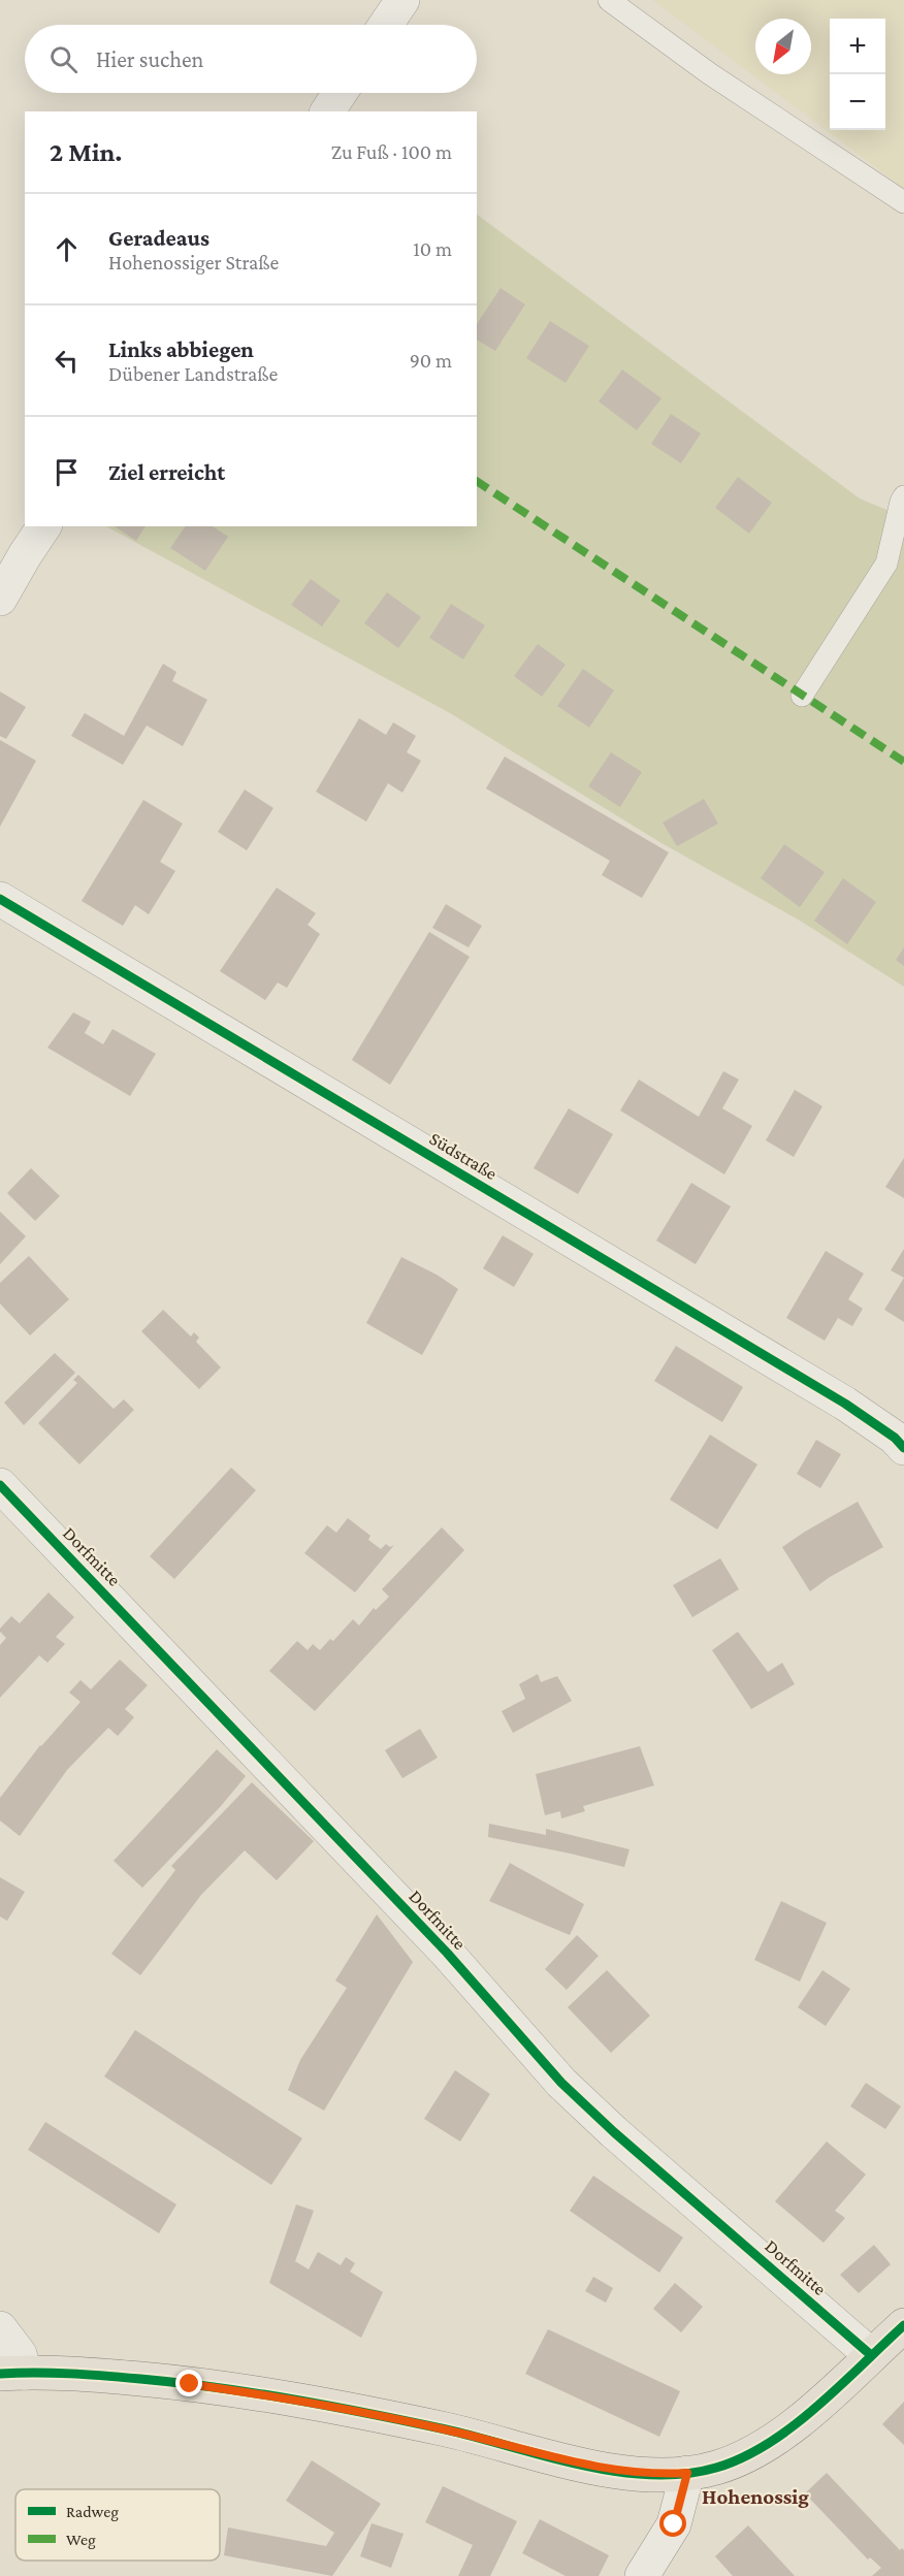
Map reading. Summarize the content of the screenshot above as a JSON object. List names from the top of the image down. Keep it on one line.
{"streets":{"street":["Südstraße","Dorfmitte"]},"districts":["Hohenossig"],"legend":["Radweg","Weg"],"north":"bottom left","page":{"map_buttons":["+","−"],"search":"Hier suchen","heading":["2 Min.","Zu Fuß · 100 m"],"list":[["Geradeaus","Hohenossiger Straße","10 m"],["Links abbiegen","Dübener Landstraße","90 m"],"Ziel erreicht"]}}
